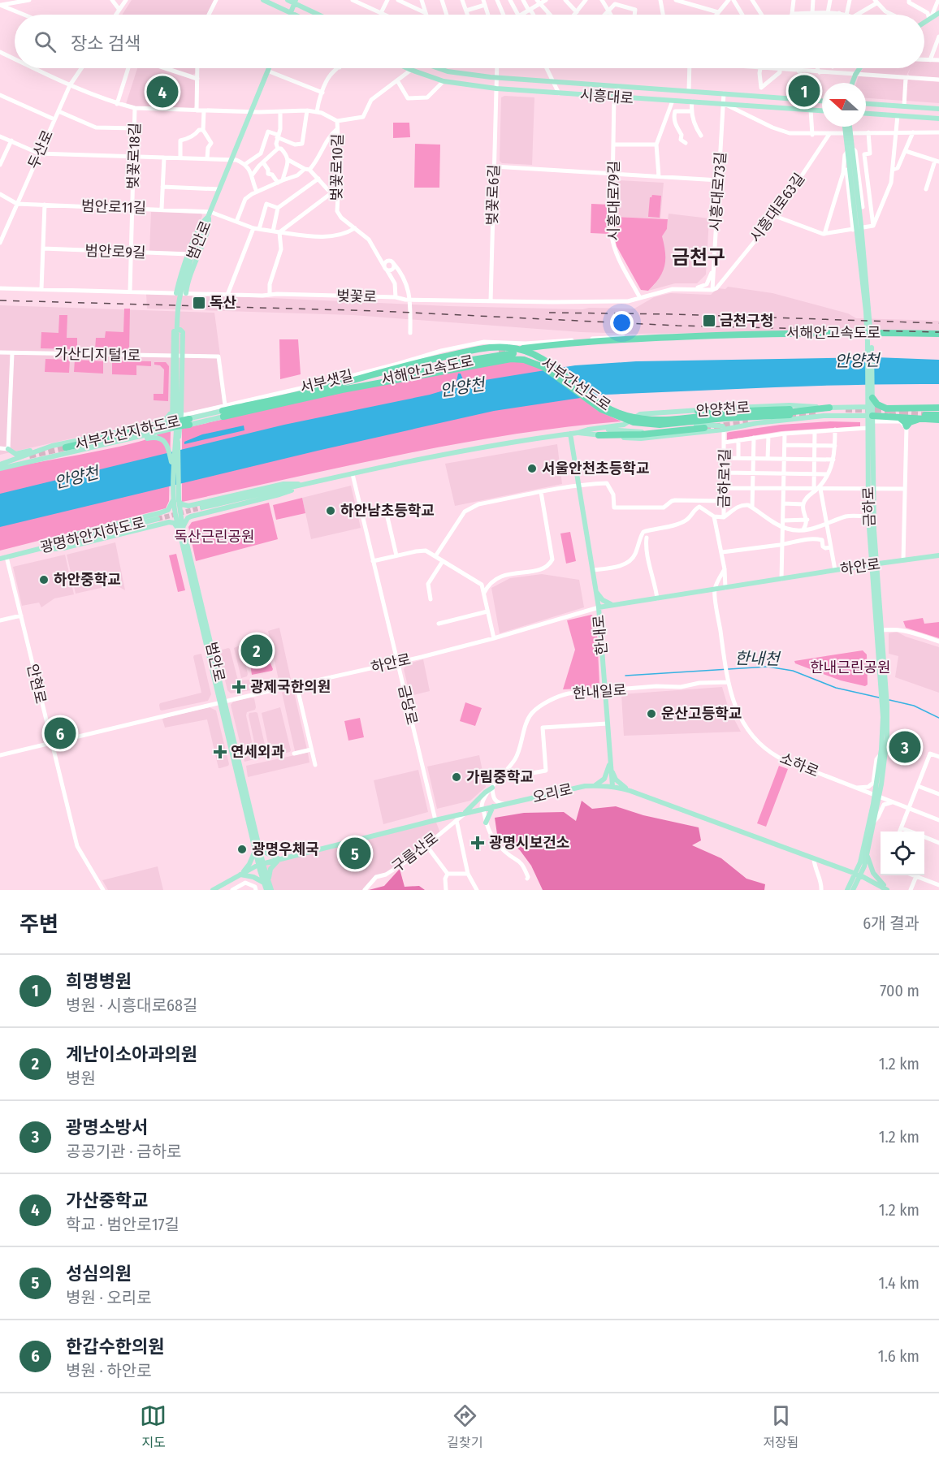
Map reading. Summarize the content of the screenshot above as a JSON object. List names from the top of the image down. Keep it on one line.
{"streets":{"highway":["서해안고속도로","서부간선도로","서부간선지하도로"],"main road":["시흥대로","범안로","안양천로","금하로","하안로","한내로","오리로"],"street":["두산로","벚꽃로18길","벚꽃로10길","시흥대로73길","벚꽃로6길","시흥대로79길","범안로11길","시흥대로63길","범안로9길","벚꽃로","가산디지털1로","서부샛길","금하로1길","안현로","한내일로","금당로","소하로","구름산로"]},"crossings":[["시흥대로","시흥대로73길"],["시흥대로","벚꽃로6길"],["시흥대로","시흥대로79길"],["두산로","범안로11길"],["벚꽃로18길","범안로11길"],["벚꽃로18길","범안로9길"],["벚꽃로18길","벚꽃로"],["벚꽃로10길","범안로11길"],["벚꽃로10길","벚꽃로"],["시흥대로73길","시흥대로63길"],["시흥대로73길","벚꽃로"],["벚꽃로6길","벚꽃로"],["시흥대로79길","벚꽃로"],["범안로11길","범안로"],["시흥대로63길","벚꽃로"],["범안로","범안로9길"],["범안로","하안로"],["범안로","오리로"],["서해안고속도로","서부간선도로"],["서부샛길","서부간선도로"],["안양천로","금하로"],["안양천로","한내로"],["안양천로","금당로"],["금하로1길","금하로"],["금하로","하안로"],["금하로","소하로"],["금하로","오리로"],["하안로","한내로"],["하안로","안현로"],["하안로","금당로"],["하안로","소하로"],["한내로","한내일로"],["한내로","오리로"],["한내일로","소하로"],["한내일로","오리로"],["금당로","오리로"],["오리로","구름산로"]],"districts":["금천구"],"water":["안양천","한내천"],"parks":["독산근린공원","한내근린공원"],"places":{"transit":["독산","금천구청"],"other":["서울안천초등학교","하안남초등학교","하안중학교","운산고등학교","가림중학교","광명우체국"],"health":["광제국한의원","연세외과","광명시보건소"]},"north":"left","page":{"search":"장소 검색","pins":["1","4","2","6","3","5"],"heading":["주변","6개 결과"],"list":[{"mark":"1","name":"희명병원","note":"병원 · 시흥대로68길","value":"700 m"},{"mark":"2","name":"계난이소아과의원","note":"병원","value":"1.2 km"},{"mark":"3","name":"광명소방서","note":"공공기관 · 금하로","value":"1.2 km"},{"mark":"4","name":"가산중학교","note":"학교 · 범안로17길","value":"1.2 km"},{"mark":"5","name":"성심의원","note":"병원 · 오리로","value":"1.4 km"},{"mark":"6","name":"한갑수한의원","note":"병원 · 하안로","value":"1.6 km"}],"nav":["지도","길찾기","저장됨"]}}
